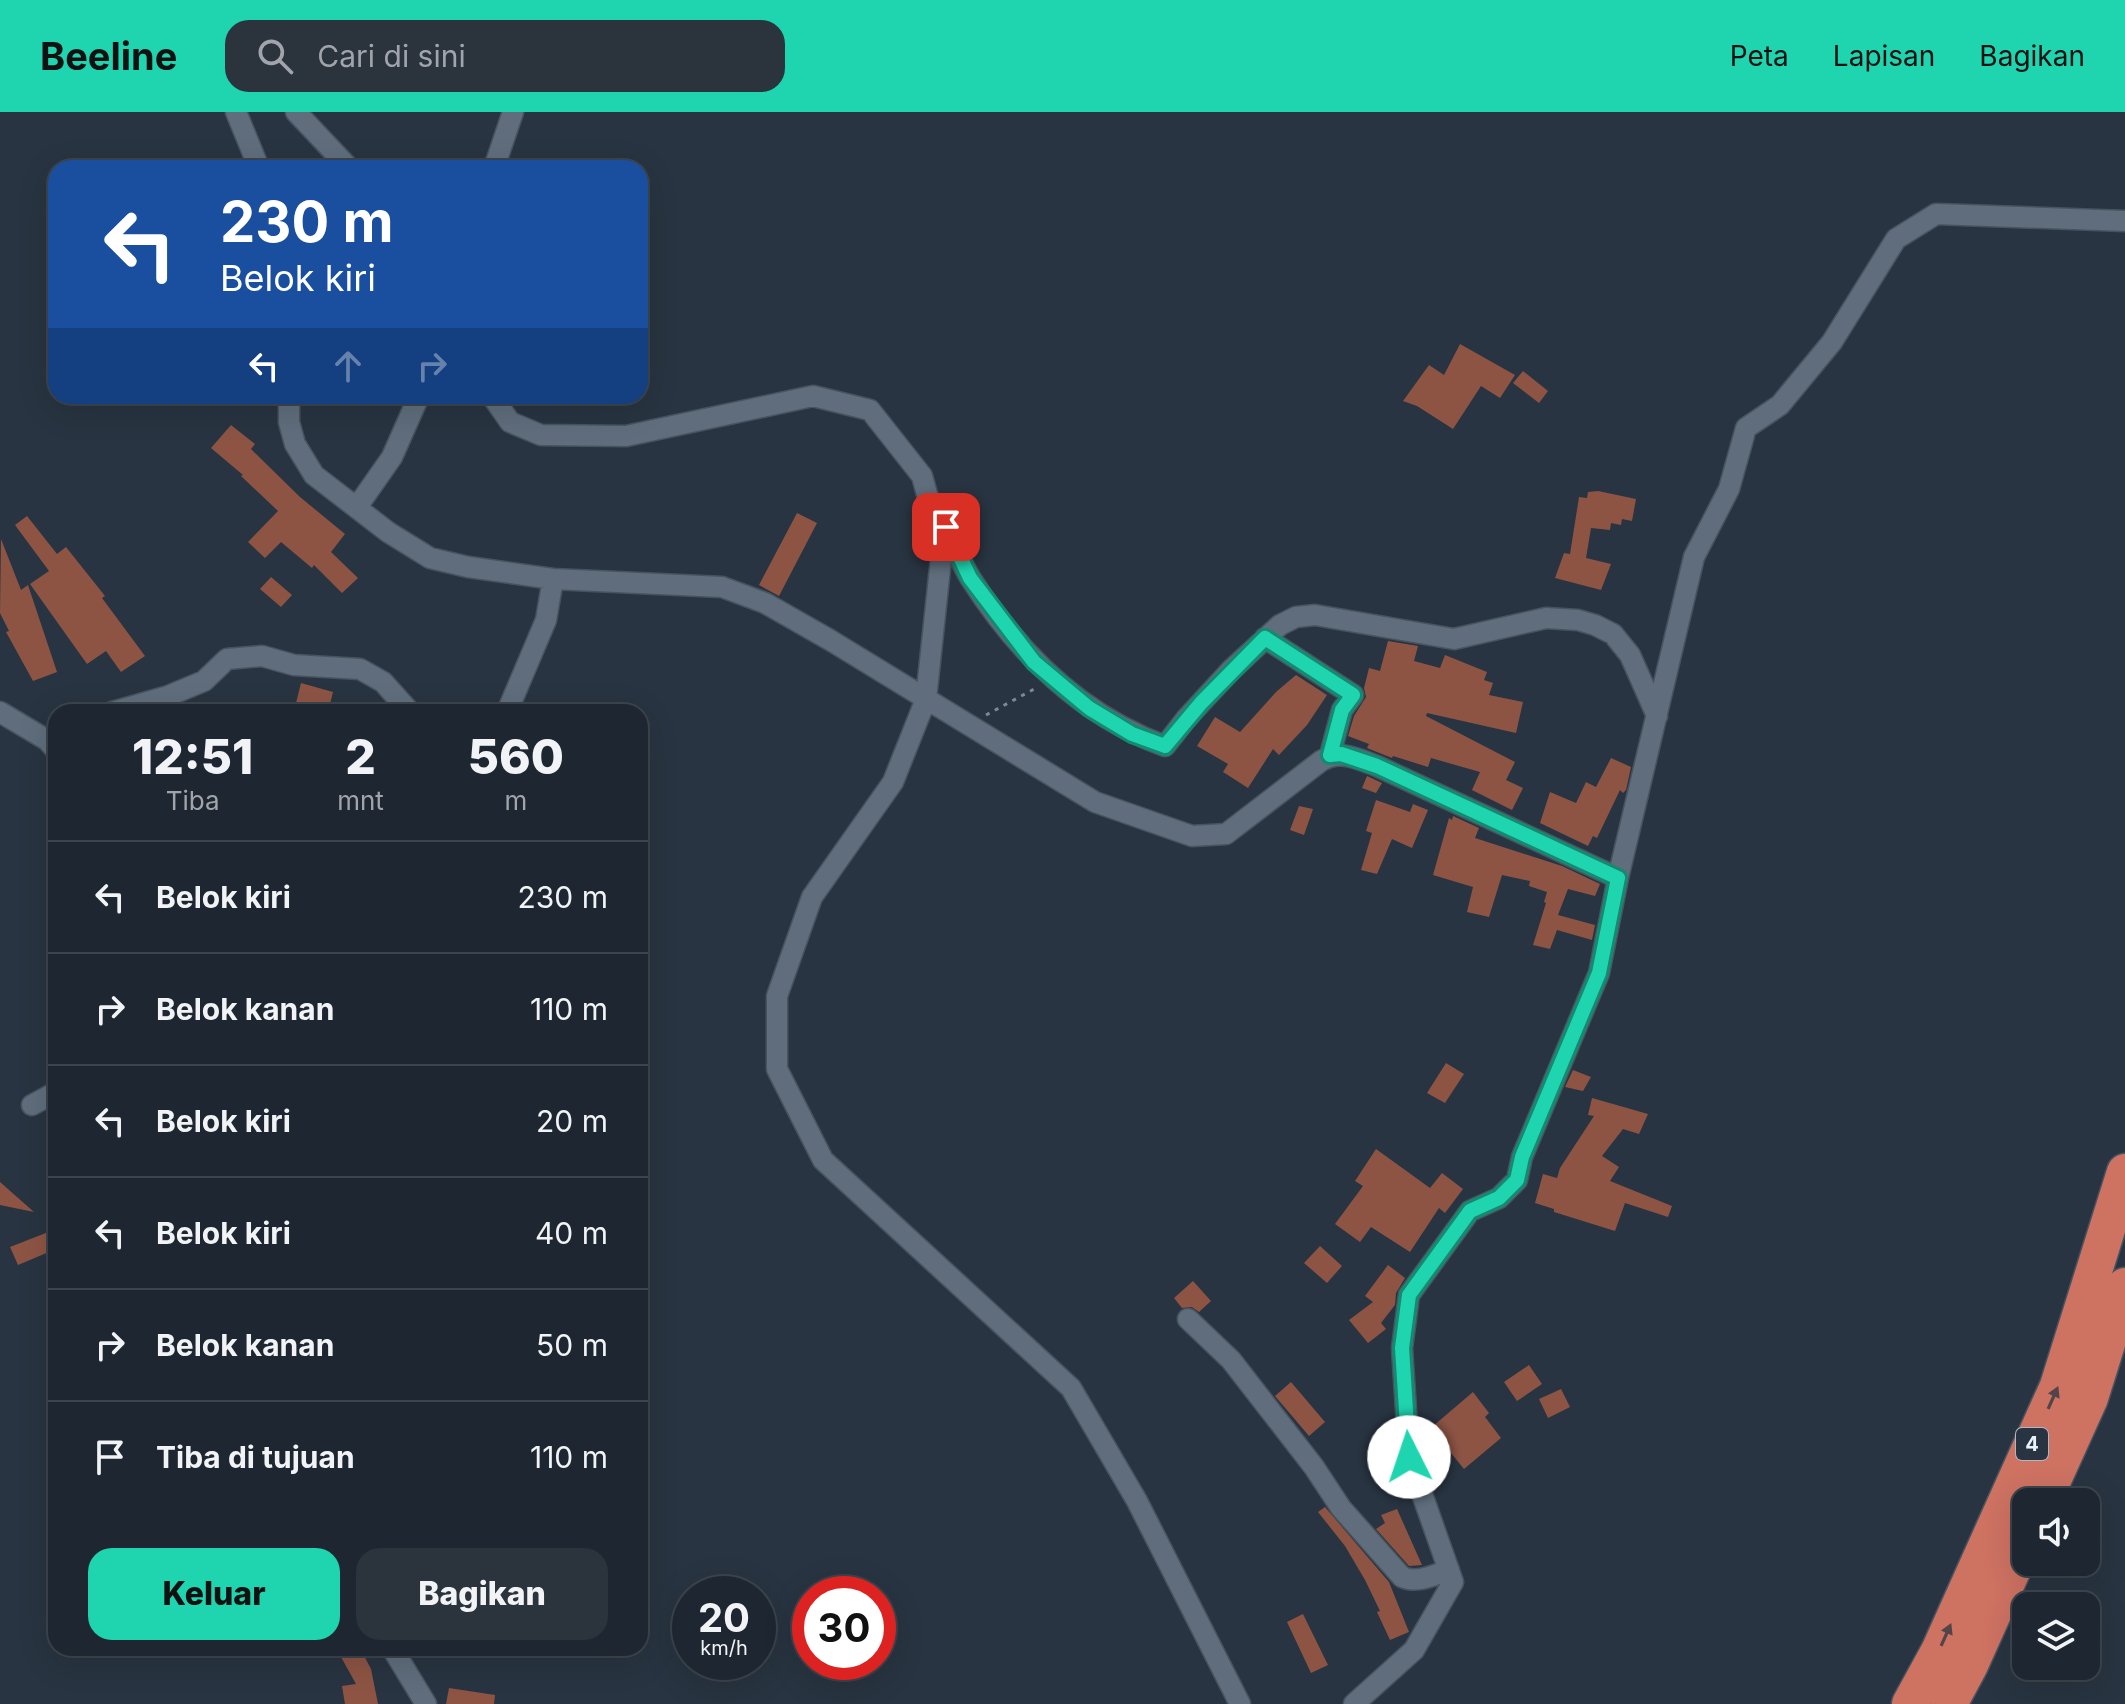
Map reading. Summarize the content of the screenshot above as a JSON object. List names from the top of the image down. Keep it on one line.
{"streets":{"highway":["4"]},"page":{"header":"Beeline","search":"Cari di sini","nav":["Peta","Lapisan","Bagikan"],"turn":["230 m","Belok kiri"],"eta":["12:51","Tiba","2","mnt","560","m"],"list":[{"name":"Belok kiri","value":"230 m"},{"name":"Belok kanan","value":"110 m"},{"name":"Belok kiri","value":"20 m"},{"name":"Belok kiri","value":"40 m"},{"name":"Belok kanan","value":"50 m"},{"name":"Tiba di tujuan","value":"110 m"}],"buttons":["Keluar","Bagikan"],"speed":"20 km/h","limit":"30"}}
